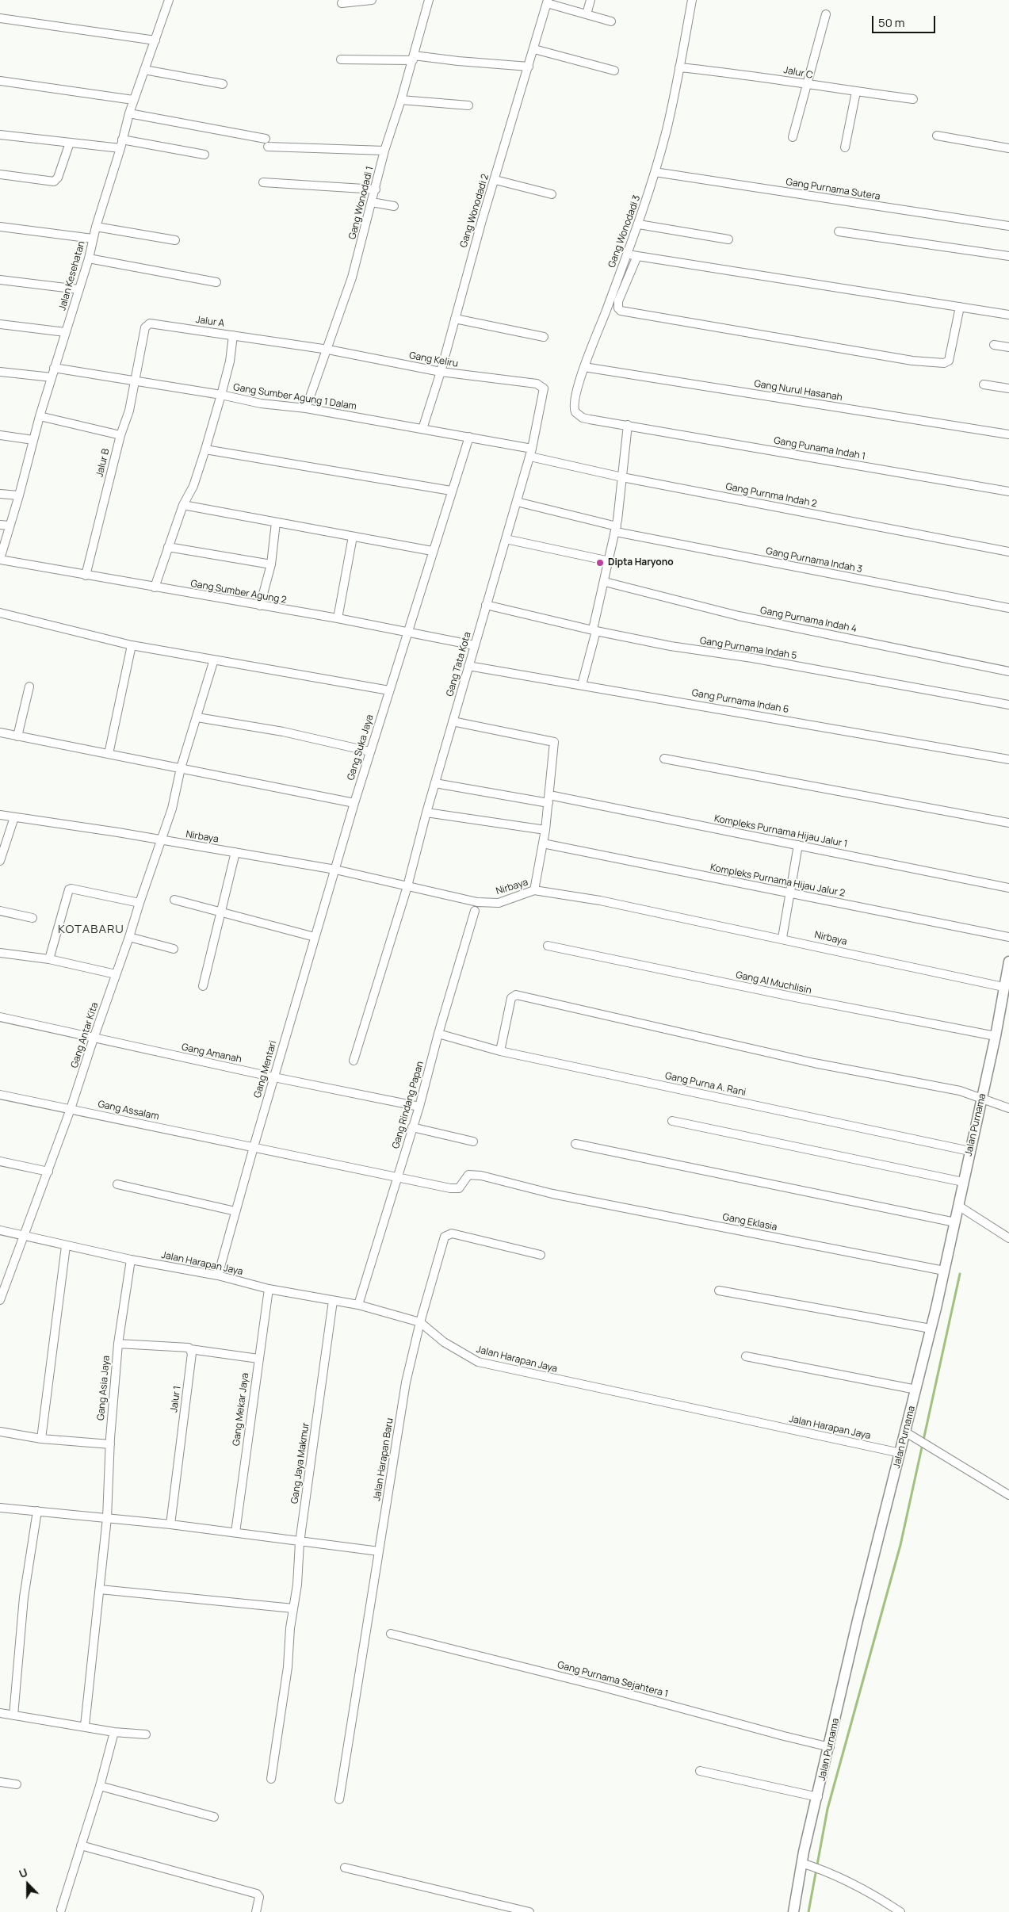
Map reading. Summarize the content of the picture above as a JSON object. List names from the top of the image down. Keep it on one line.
{"streets":{"street":["Jalur C","Gang Purnama Sutera","Gang Wonodadi 1","Gang Wonodadi 2","Gang Wonodadi 3","Jalan Kesehatan","Jalur A","Gang Keliru","Gang Nurul Hasanah","Gang Sumber Agung 1 Dalam","Gang Punama Indah 1","Jalur B","Gang Purnma Indah 2","Gang Purnama Indah 3","Gang Sumber Agung 2","Gang Purnama Indah 4","Gang Purnama Indah 5","Gang Tata Kota","Gang Purnama Indah 6","Gang Suka Jaya","Kompleks Purnama Hijau Jalur 1","Nirbaya","Kompleks Purnama Hijau Jalur 2","Gang Al Muchlisin","Gang Antar Kita","Gang Amanah","Gang Mentari","Gang Purna A. Rani","Gang Rindang Papan","Gang Assalam","Jalan Purnama","Gang Eklasia","Jalan Harapan Jaya","Gang Asia Jaya","Jalur 1","Gang Mekar Jaya","Jalan Harapan Baru","Gang Jaya Makmur","Gang Purnama Sejahtera 1"]},"crossings":[["Jalur C","Gang Wonodadi 3"],["Gang Purnama Sutera","Gang Wonodadi 3"],["Gang Wonodadi 1","Jalur A"],["Gang Wonodadi 1","Gang Keliru"],["Gang Wonodadi 1","Gang Sumber Agung 1 Dalam"],["Gang Wonodadi 2","Gang Keliru"],["Gang Wonodadi 2","Gang Sumber Agung 1 Dalam"],["Gang Wonodadi 3","Gang Nurul Hasanah"],["Gang Wonodadi 3","Gang Punama Indah 1"],["Jalan Kesehatan","Gang Sumber Agung 1 Dalam"],["Jalan Kesehatan","Gang Sumber Agung 2"],["Jalur A","Gang Keliru"],["Jalur A","Gang Sumber Agung 1 Dalam"],["Jalur A","Jalur B"],["Gang Keliru","Gang Tata Kota"],["Gang Sumber Agung 1 Dalam","Jalur B"],["Gang Sumber Agung 1 Dalam","Gang Purnma Indah 2"],["Gang Sumber Agung 1 Dalam","Gang Tata Kota"],["Gang Sumber Agung 1 Dalam","Gang Suka Jaya"],["Jalur B","Gang Sumber Agung 2"],["Gang Purnma Indah 2","Gang Tata Kota"],["Gang Purnama Indah 3","Gang Tata Kota"],["Gang Sumber Agung 2","Gang Tata Kota"],["Gang Sumber Agung 2","Gang Suka Jaya"],["Gang Purnama Indah 5","Gang Tata Kota"],["Gang Tata Kota","Gang Purnama Indah 6"],["Gang Tata Kota","Kompleks Purnama Hijau Jalur 1"],["Gang Tata Kota","Nirbaya"],["Gang Suka Jaya","Nirbaya"],["Gang Suka Jaya","Gang Mentari"],["Nirbaya","Gang Antar Kita"],["Nirbaya","Gang Mentari"],["Nirbaya","Gang Rindang Papan"],["Nirbaya","Jalan Purnama"],["Gang Al Muchlisin","Jalan Purnama"],["Gang Antar Kita","Gang Amanah"],["Gang Antar Kita","Gang Assalam"],["Gang Antar Kita","Jalan Harapan Jaya"],["Gang Amanah","Gang Mentari"],["Gang Amanah","Gang Rindang Papan"],["Gang Mentari","Gang Assalam"],["Gang Mentari","Jalan Harapan Jaya"],["Gang Purna A. Rani","Gang Rindang Papan"],["Gang Purna A. Rani","Jalan Purnama"],["Gang Rindang Papan","Gang Assalam"],["Gang Rindang Papan","Gang Eklasia"],["Gang Rindang Papan","Jalan Harapan Jaya"],["Gang Assalam","Gang Eklasia"],["Jalan Purnama","Gang Eklasia"],["Jalan Purnama","Jalan Harapan Jaya"],["Jalan Purnama","Gang Purnama Sejahtera 1"],["Jalan Harapan Jaya","Gang Asia Jaya"],["Jalan Harapan Jaya","Gang Mekar Jaya"],["Jalan Harapan Jaya","Jalan Harapan Baru"],["Jalan Harapan Jaya","Gang Jaya Makmur"]],"districts":["KOTABARU"],"places":["Dipta Haryono"],"scale_bar":"50 m","north":"top"}
